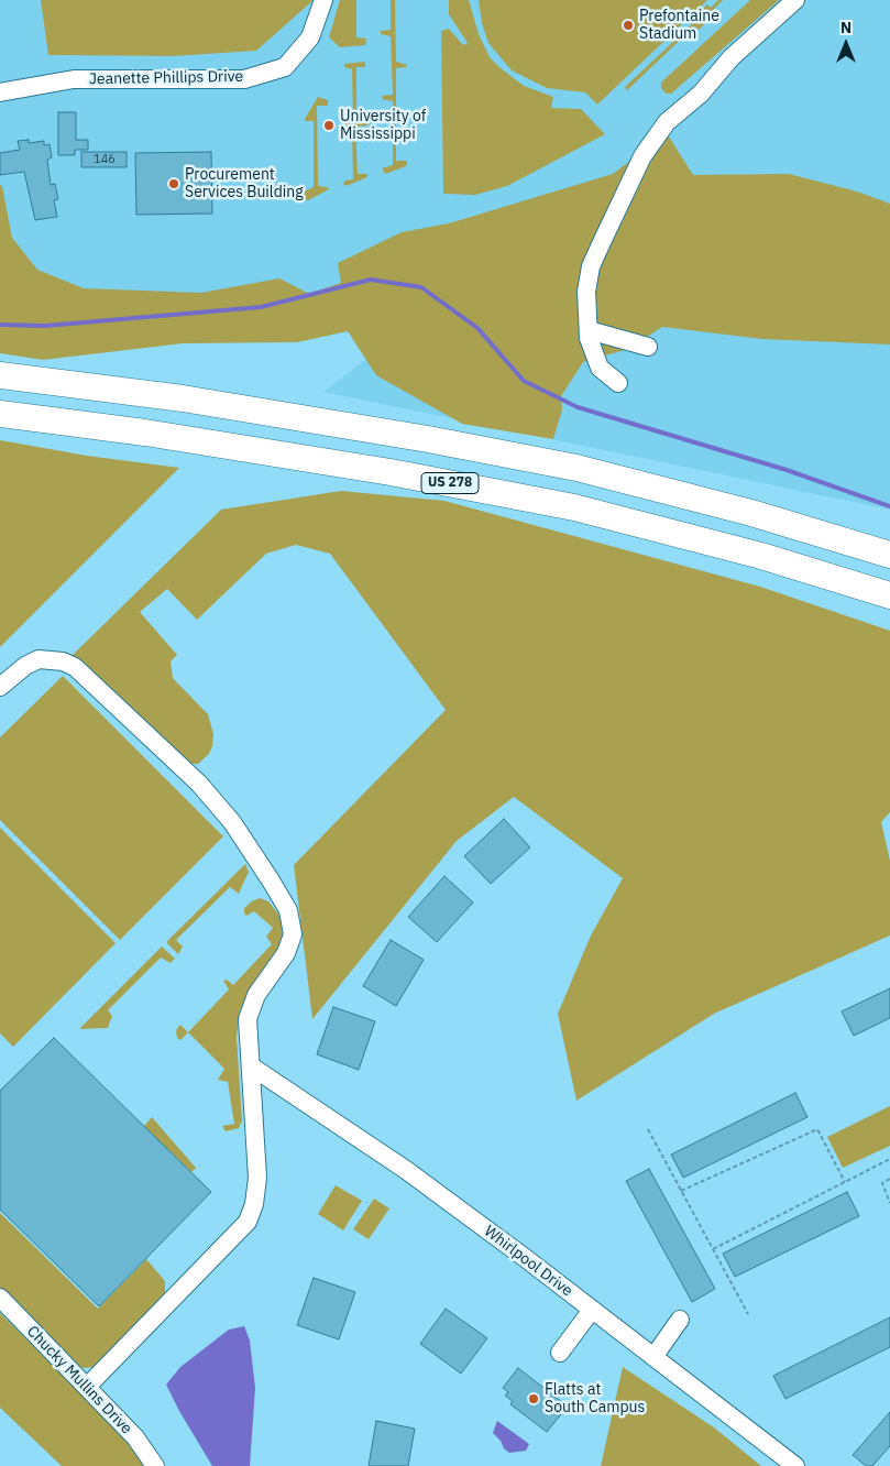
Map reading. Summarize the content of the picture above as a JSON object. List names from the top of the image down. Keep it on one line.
{"streets":{"highway":["US 278"],"street":["Jeanette Phillips Drive","Whirlpool Drive","Chucky Mullins Drive"]},"places":["Prefontaine Stadium","University of Mississippi","Procurement Services Building","Flatts at South Campus"],"house_numbers":["146"],"north":"top"}
